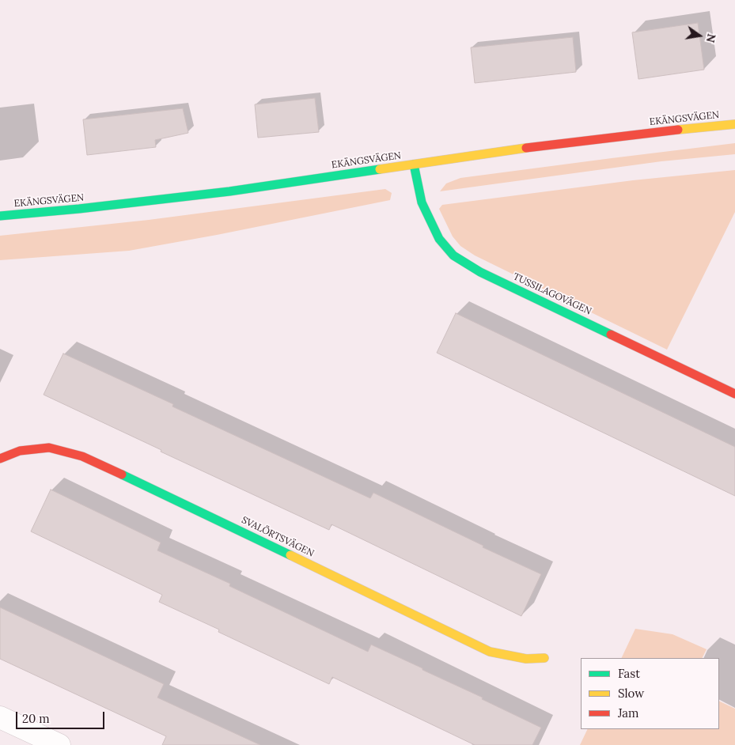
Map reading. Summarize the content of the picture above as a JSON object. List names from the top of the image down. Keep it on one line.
{"streets":{"street":["EKÄNGSVÄGEN","TUSSILAGOVÄGEN","SVALÖRTSVÄGEN"]},"crossings":[["EKÄNGSVÄGEN","TUSSILAGOVÄGEN"]],"legend":["Fast","Slow","Jam"],"scale_bar":"20 m","north":"right"}
